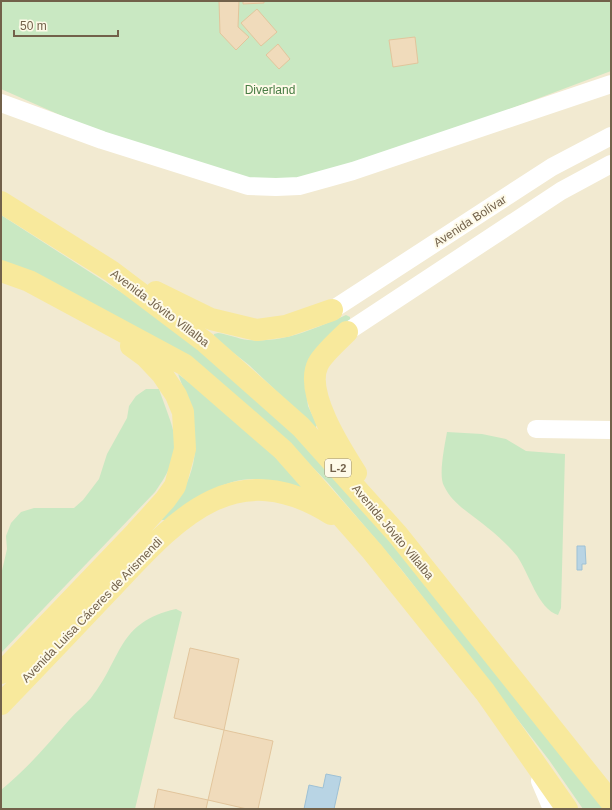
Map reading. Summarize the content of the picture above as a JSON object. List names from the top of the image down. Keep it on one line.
{"streets":{"main road":["Avenida Jóvito Villalba","L-2","Avenida Luisa Cáceres de Arismendi"],"street":["Avenida Bolívar"]},"crossings":[["Avenida Bolívar","L-2"],["Avenida Jóvito Villalba","L-2"],["L-2","Avenida Luisa Cáceres de Arismendi"]],"parks":["Diverland"],"scale_bar":"50 m"}
